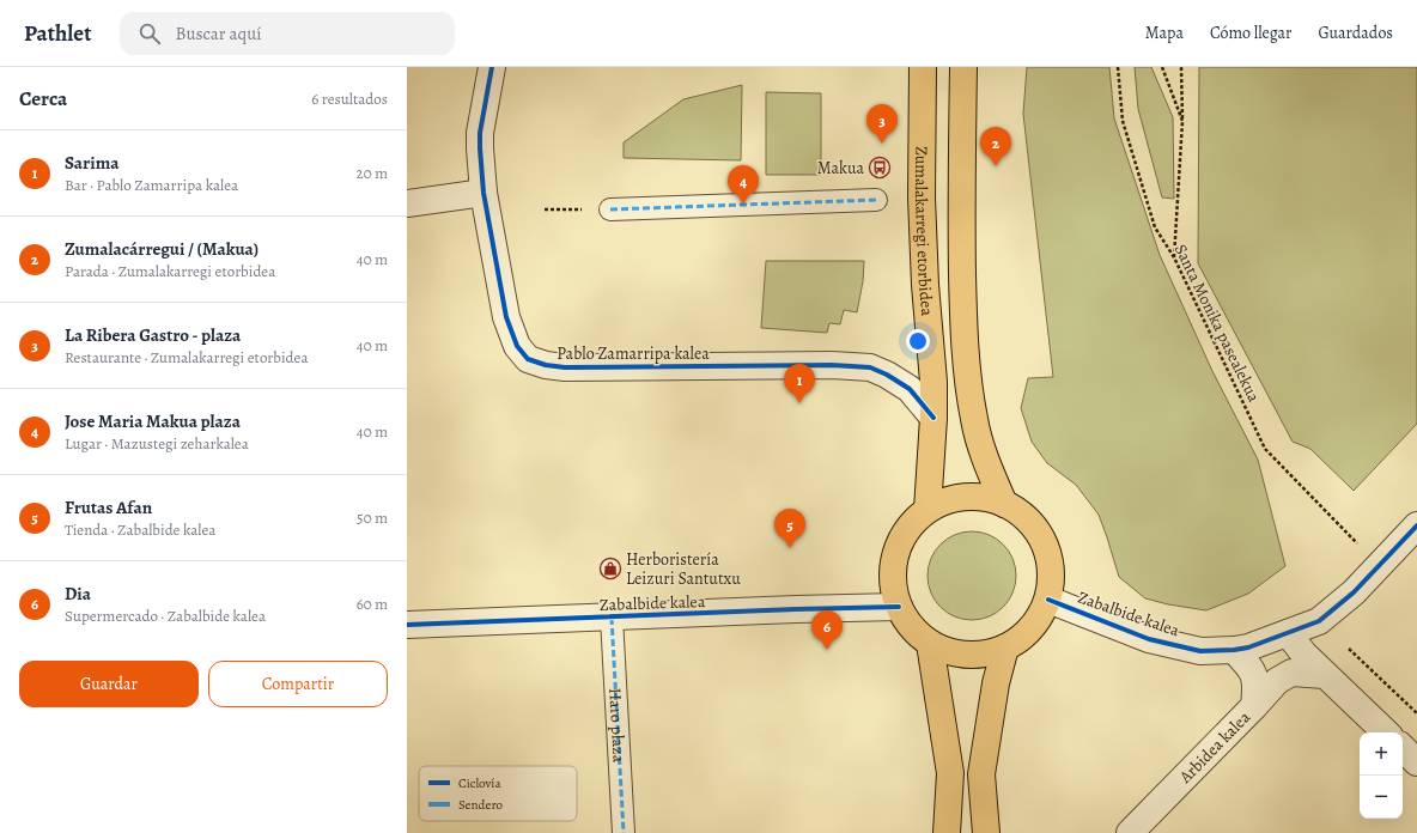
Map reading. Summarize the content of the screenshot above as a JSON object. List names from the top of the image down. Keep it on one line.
{"streets":{"main road":["Zumalakarregi etorbidea"],"street":["Pablo Zamarripa kalea","Zabalbide kalea","Haro plaza","Arbidea kalea"],"path":["Santa Monika pasealekua"]},"crossings":[["Zumalakarregi etorbidea","Pablo Zamarripa kalea"],["Zumalakarregi etorbidea","Zabalbide kalea"],["Zabalbide kalea","Haro plaza"],["Zabalbide kalea","Arbidea kalea"]],"places":{"bus stop":["Makua"],"shop":["Herboristería Leizuri Santutxu"]},"legend":["Ciclovía","Sendero"],"page":{"header":"Pathlet","search":"Buscar aquí","nav":["Mapa","Cómo llegar","Guardados"],"heading":["Cerca","6 resultados"],"pins":["3","2","4","1","5","6"],"list":[{"mark":"1","name":"Sarima","note":"Bar · Pablo Zamarripa kalea","value":"20 m"},{"mark":"2","name":"Zumalacárregui / (Makua)","note":"Parada · Zumalakarregi etorbidea","value":"40 m"},{"mark":"3","name":"La Ribera Gastro - plaza","note":"Restaurante · Zumalakarregi etorbidea","value":"40 m"},{"mark":"4","name":"Jose Maria Makua plaza","note":"Lugar · Mazustegi zeharkalea","value":"40 m"},{"mark":"5","name":"Frutas Afan","note":"Tienda · Zabalbide kalea","value":"50 m"},{"mark":"6","name":"Dia","note":"Supermercado · Zabalbide kalea","value":"60 m"}],"buttons":["Guardar","Compartir"],"map_buttons":["+","−"]}}
